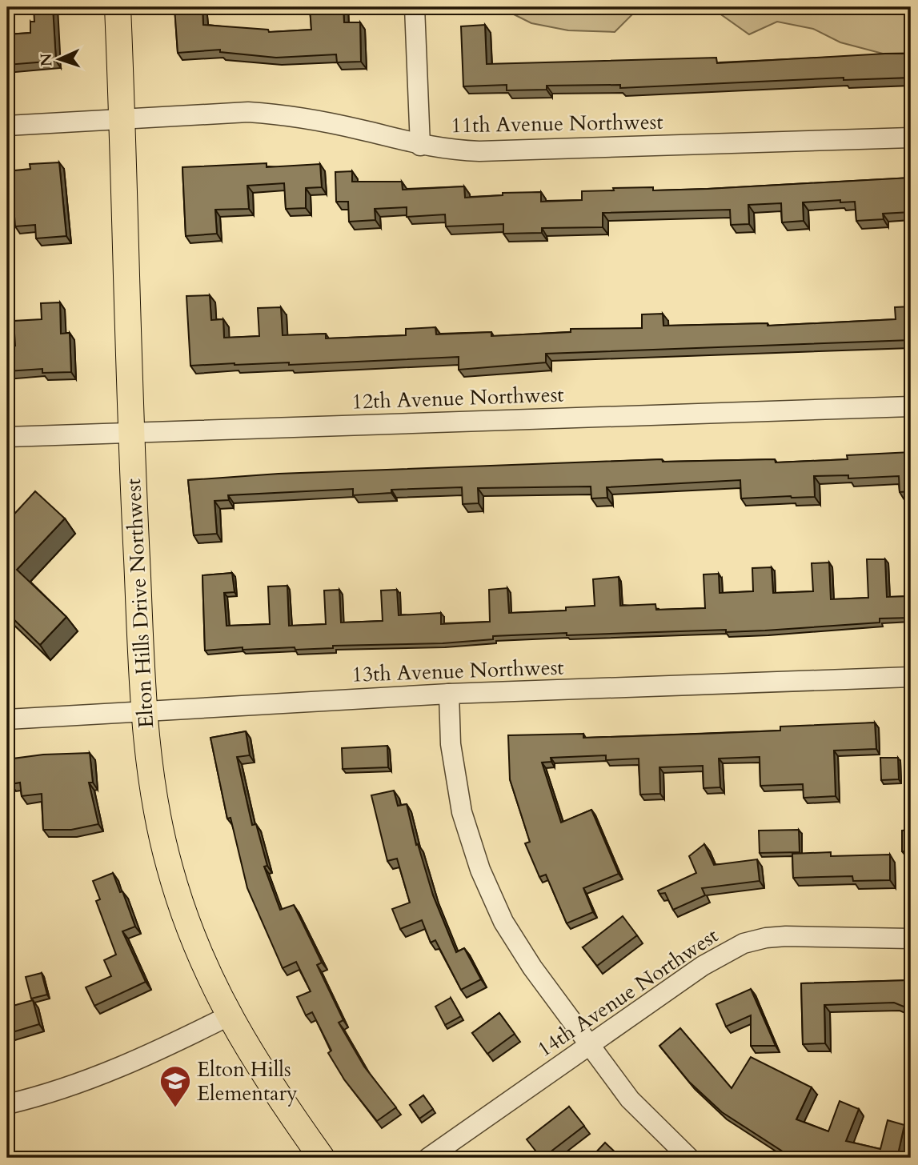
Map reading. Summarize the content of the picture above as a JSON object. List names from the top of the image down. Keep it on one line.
{"streets":{"main road":["Elton Hills Drive Northwest"],"street":["11th Avenue Northwest","12th Avenue Northwest","13th Avenue Northwest","14th Avenue Northwest"]},"crossings":[["11th Avenue Northwest","Elton Hills Drive Northwest"],["12th Avenue Northwest","Elton Hills Drive Northwest"],["Elton Hills Drive Northwest","13th Avenue Northwest"]],"places":{"school or university":["Elton Hills Elementary"]},"north":"left"}
